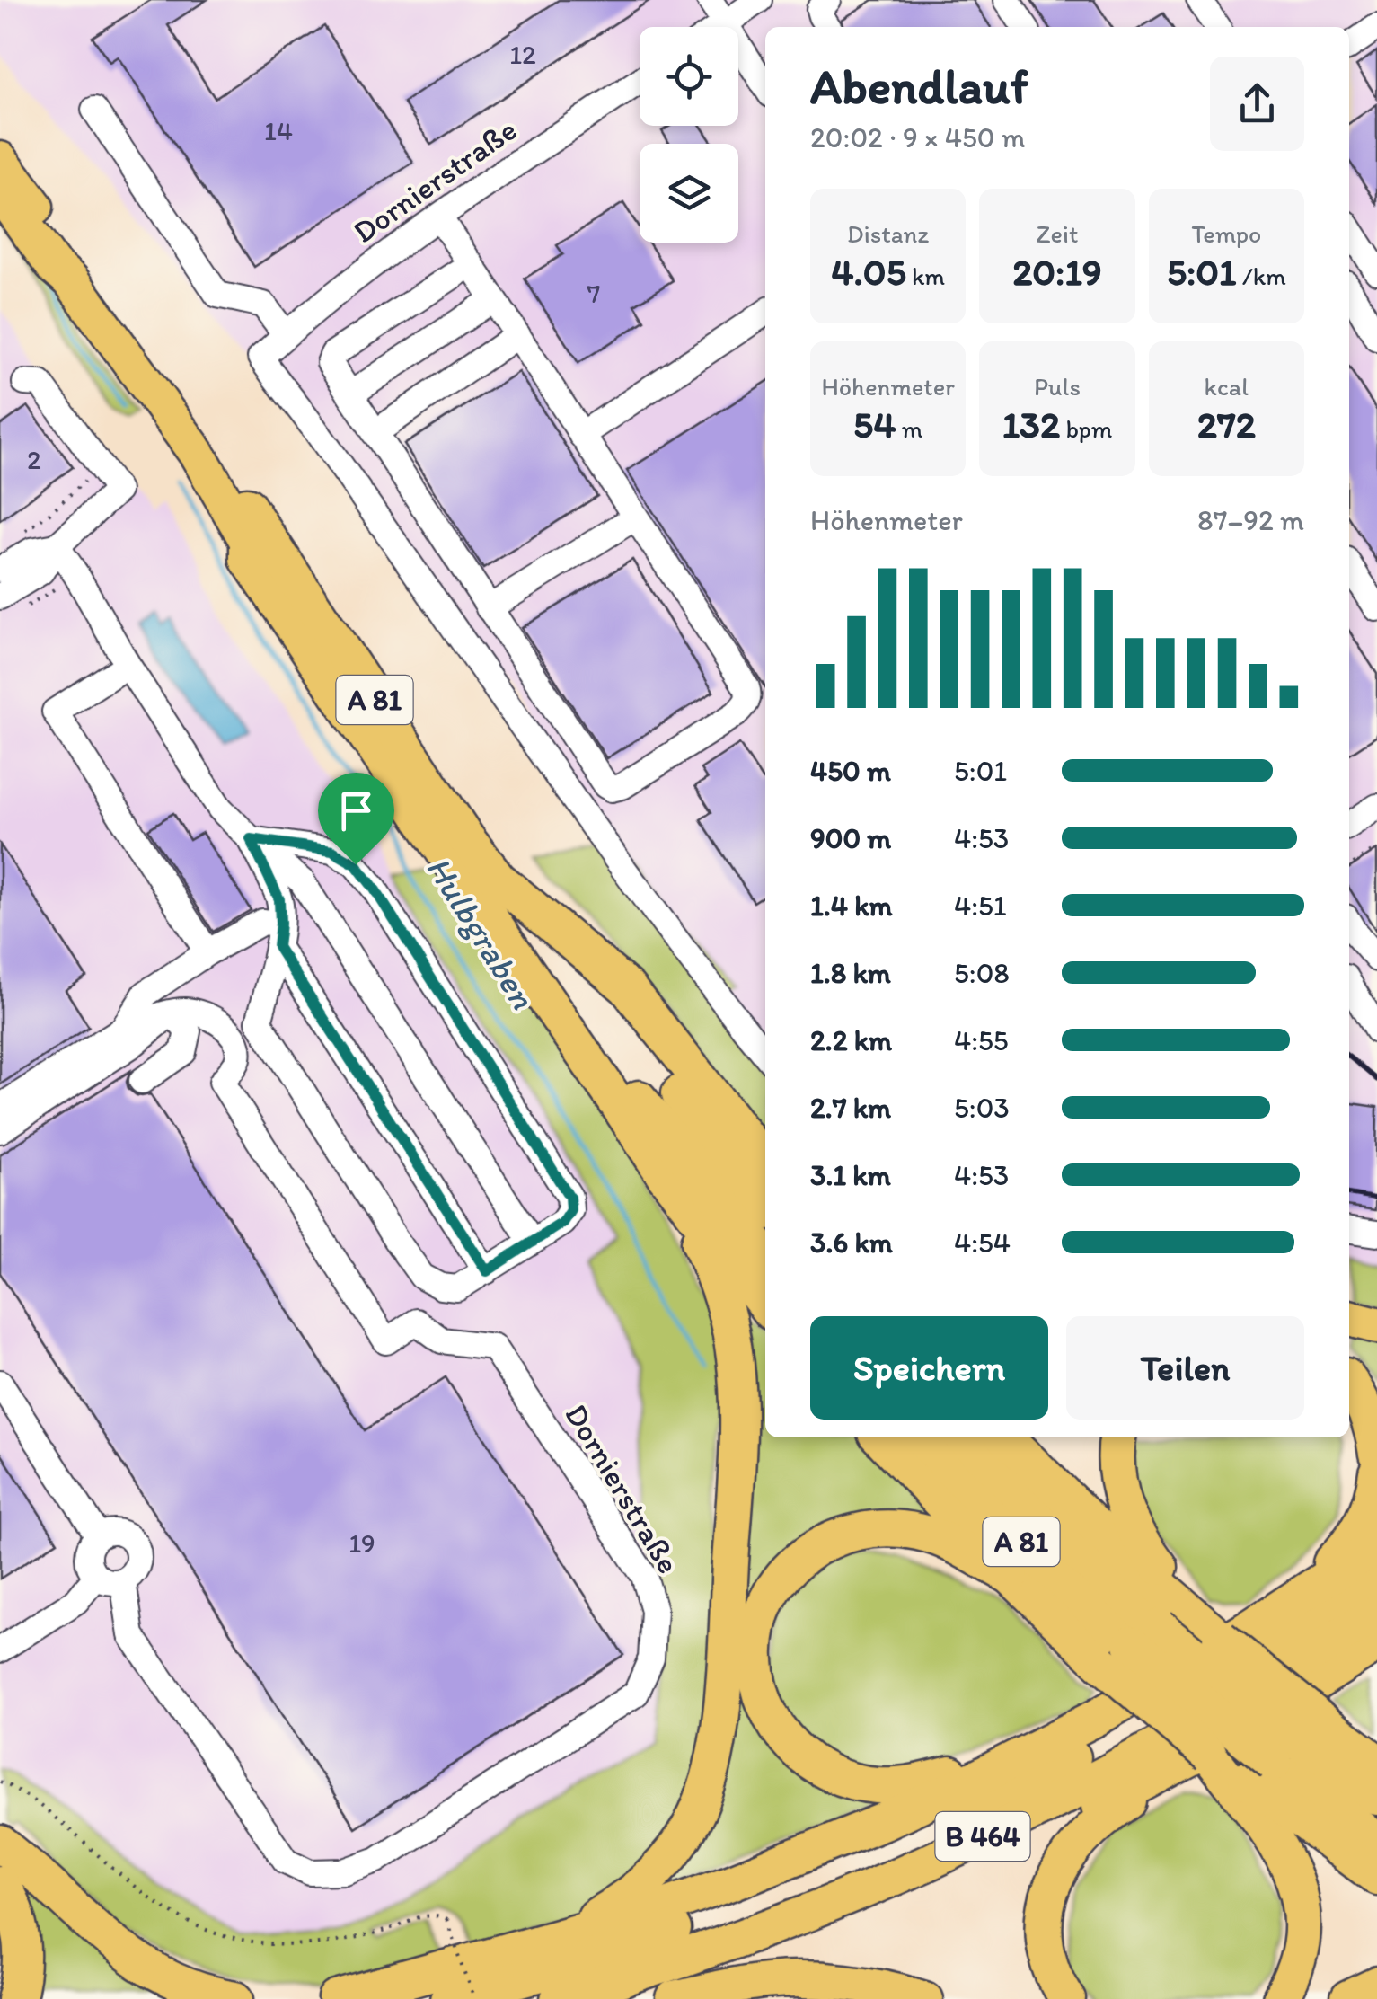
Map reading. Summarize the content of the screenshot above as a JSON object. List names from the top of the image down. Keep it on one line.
{"streets":{"highway":["A 81","B 464"],"street":["Dornierstraße"]},"water":["Hulbgraben"],"house_numbers":["12","14","7","2","19"],"page":{"heading":["Abendlauf","20:02 · 9 × 450 m"],"stats":[["Distanz","4.05 km"],["Zeit","20:19"],["Tempo","5:01 /km"],["Höhenmeter","54 m"],["Puls","132 bpm"],["kcal","272"]],"chart":["Höhenmeter","87–92 m"],"list":[{"name":"450 m","note":"5:01"},{"name":"900 m","note":"4:53"},{"name":"1.4 km","note":"4:51"},{"name":"1.8 km","note":"5:08"},{"name":"2.2 km","note":"4:55"},{"name":"2.7 km","note":"5:03"},{"name":"3.1 km","note":"4:53"},{"name":"3.6 km","note":"4:54"}],"buttons":["Speichern","Teilen"]}}
